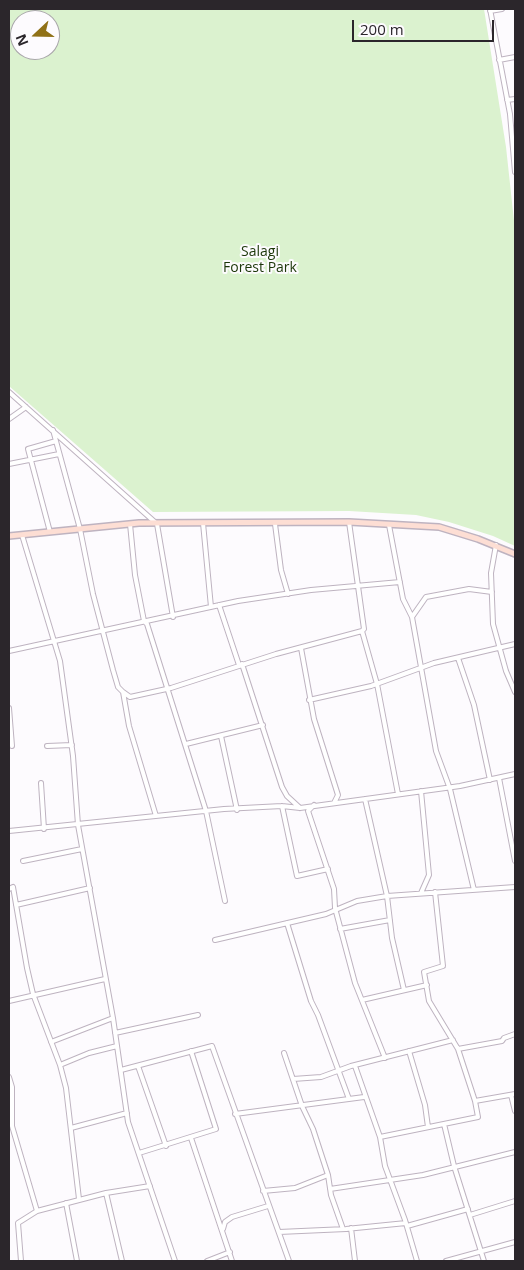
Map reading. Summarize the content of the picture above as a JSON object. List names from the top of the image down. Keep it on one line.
{"parks":["Salagi Forest Park"],"scale_bar":"200 m","north":"left"}
